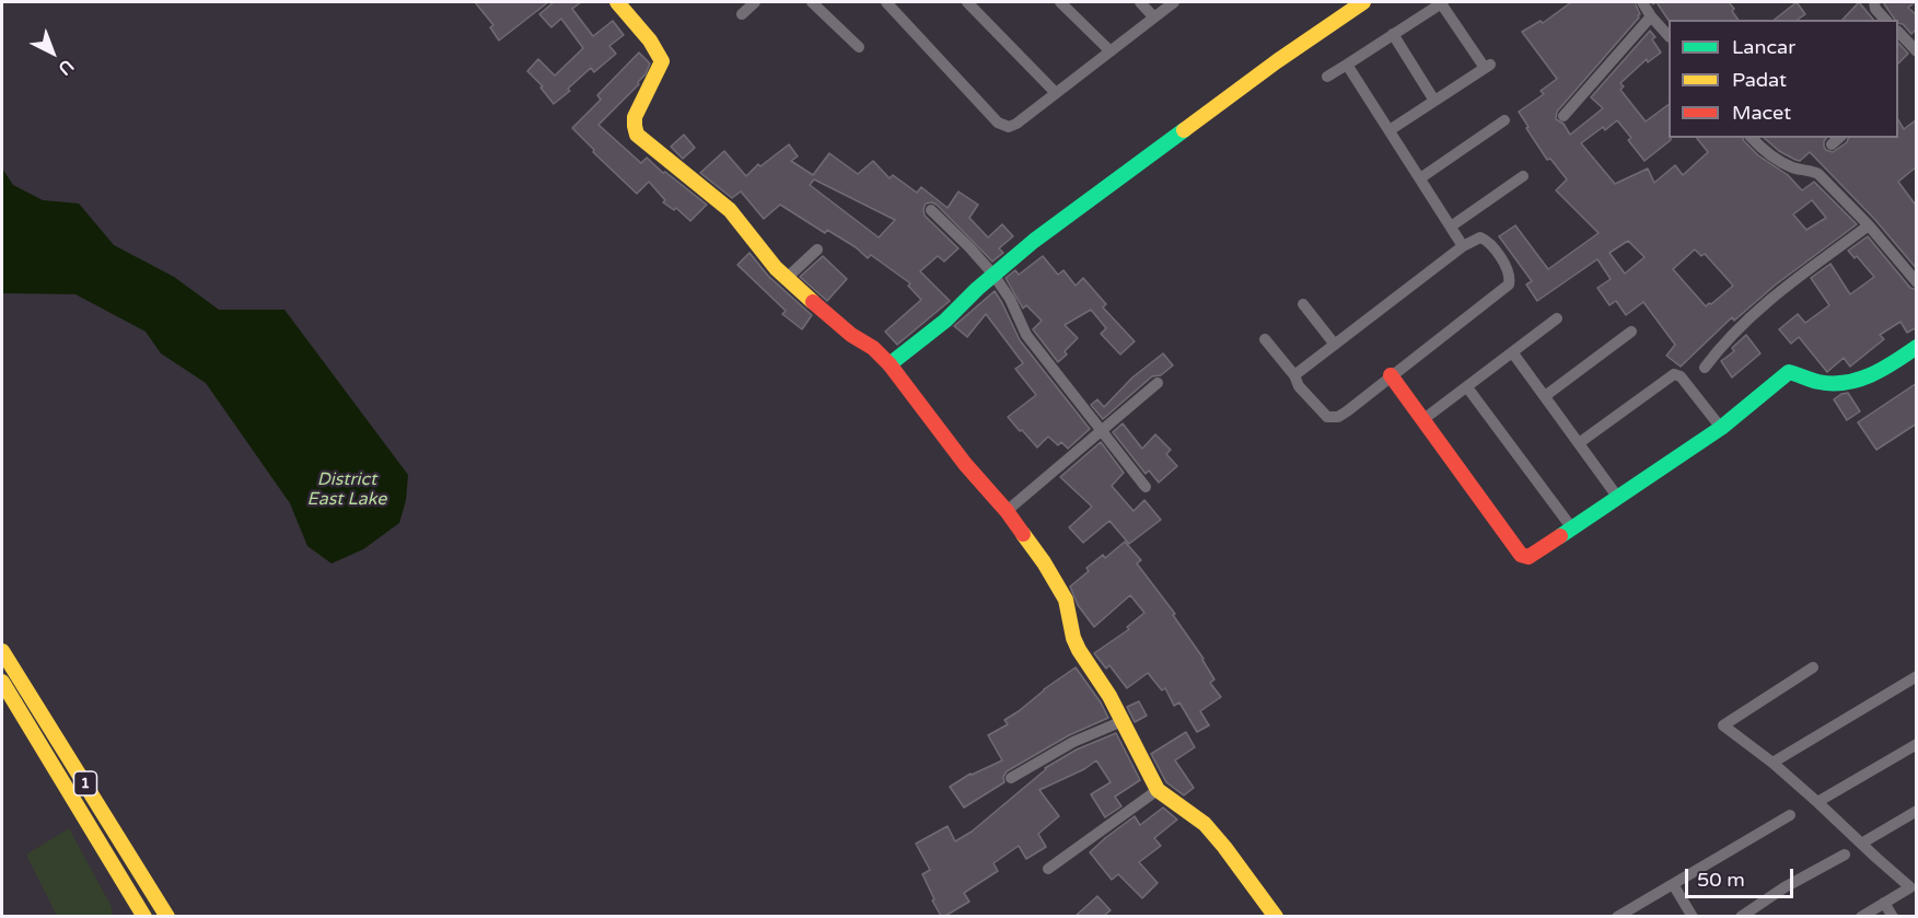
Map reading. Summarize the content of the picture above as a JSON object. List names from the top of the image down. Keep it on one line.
{"streets":{"main road":["1"]},"water":["District East Lake"],"legend":["Lancar","Padat","Macet"],"scale_bar":"50 m","north":"bottom right"}
